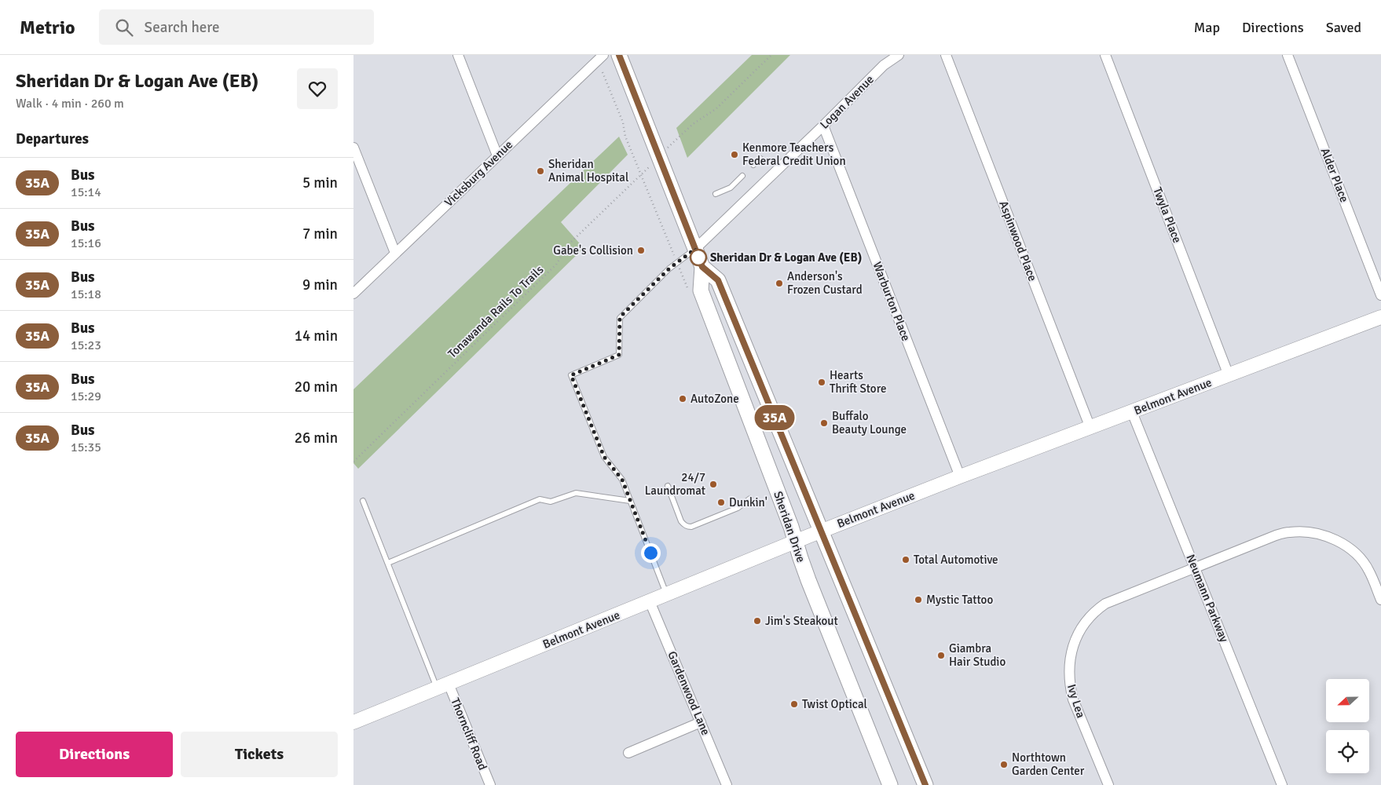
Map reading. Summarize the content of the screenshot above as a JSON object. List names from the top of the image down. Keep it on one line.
{"streets":{"main road":["Sheridan Drive"],"street":["Logan Avenue","Vicksburg Avenue","Alder Place","Twyla Place","Aspinwood Place","Warburton Place","Belmont Avenue","Neumann Parkway","Gardenwood Lane","Ivy Lea","Thorncliff Road"],"path":["Tonawanda Rails To Trails"]},"crossings":[["Logan Avenue","Warburton Place"],["Logan Avenue","Sheridan Drive"],["Twyla Place","Belmont Avenue"],["Aspinwood Place","Belmont Avenue"],["Warburton Place","Belmont Avenue"],["Belmont Avenue","Sheridan Drive"],["Belmont Avenue","Neumann Parkway"],["Belmont Avenue","Gardenwood Lane"],["Belmont Avenue","Thorncliff Road"],["Neumann Parkway","Ivy Lea"]],"places":["Kenmore Teachers Federal Credit Union","Sheridan Animal Hospital","Gabe's Collision","Sheridan Dr & Logan Ave (EB)","Anderson's Frozen Custard","Hearts Thrift Store","AutoZone","Buffalo Beauty Lounge","24/7 Laundromat","Dunkin'","Total Automotive","Mystic Tattoo","Jim's Steakout","Giambra Hair Studio","Twist Optical","Northtown Garden Center"],"lines":["bus line 35A"],"north":"left","page":{"header":"Metrio","search":"Search here","nav":["Map","Directions","Saved"],"heading":[["Sheridan Dr & Logan Ave (EB)","Walk · 4 min · 260 m"],"Departures"],"on_map":"35A","list":[{"mark":"35A","name":"Bus","note":"15:14","value":"5 min"},{"mark":"35A","name":"Bus","note":"15:16","value":"7 min"},{"mark":"35A","name":"Bus","note":"15:18","value":"9 min"},{"mark":"35A","name":"Bus","note":"15:23","value":"14 min"},{"mark":"35A","name":"Bus","note":"15:29","value":"20 min"},{"mark":"35A","name":"Bus","note":"15:35","value":"26 min"}],"buttons":["Directions","Tickets"]}}
